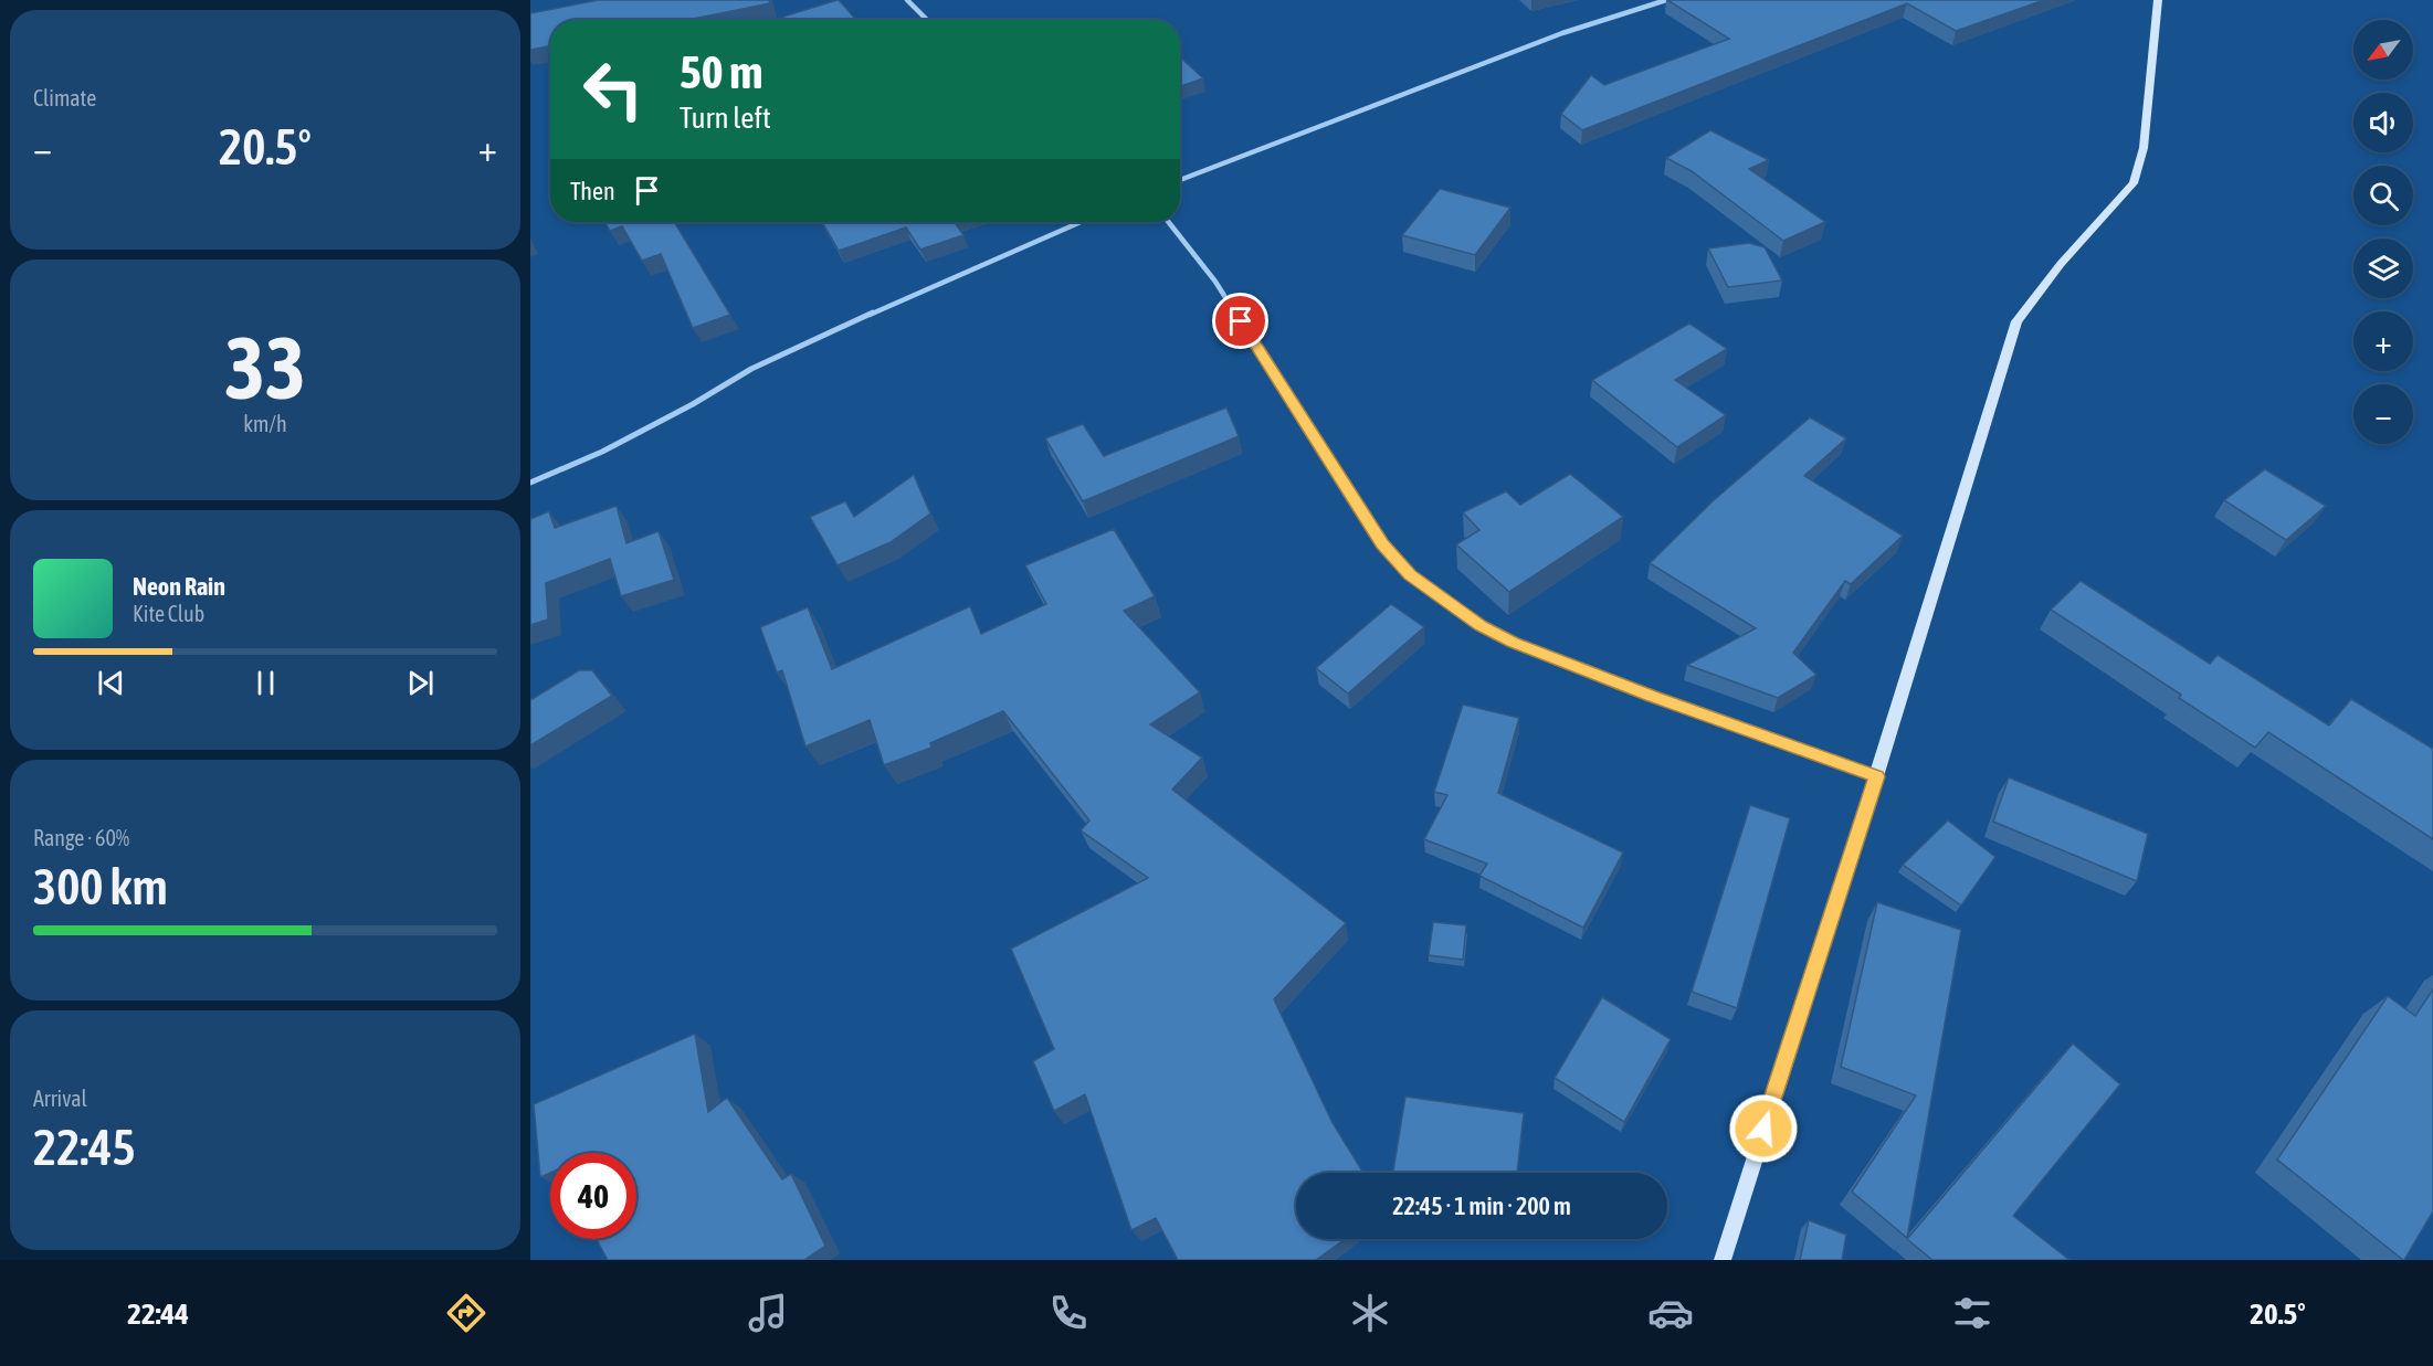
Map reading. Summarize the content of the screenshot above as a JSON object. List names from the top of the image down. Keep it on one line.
{"north":"bottom left","page":{"tile":["Climate",["33","km/h"],["Range · 60%","300 km"],["Arrival","22:45"]],"map_buttons":["+","−"],"turn":["50 m","Turn left"],"heat":["−","20.5°","+"],"then":"Then","song":["Neon Rain","Kite Club"],"limit":"40","trip":"22:45 · 1 min · 200 m","tabs":["22:44","20.5°"]}}
